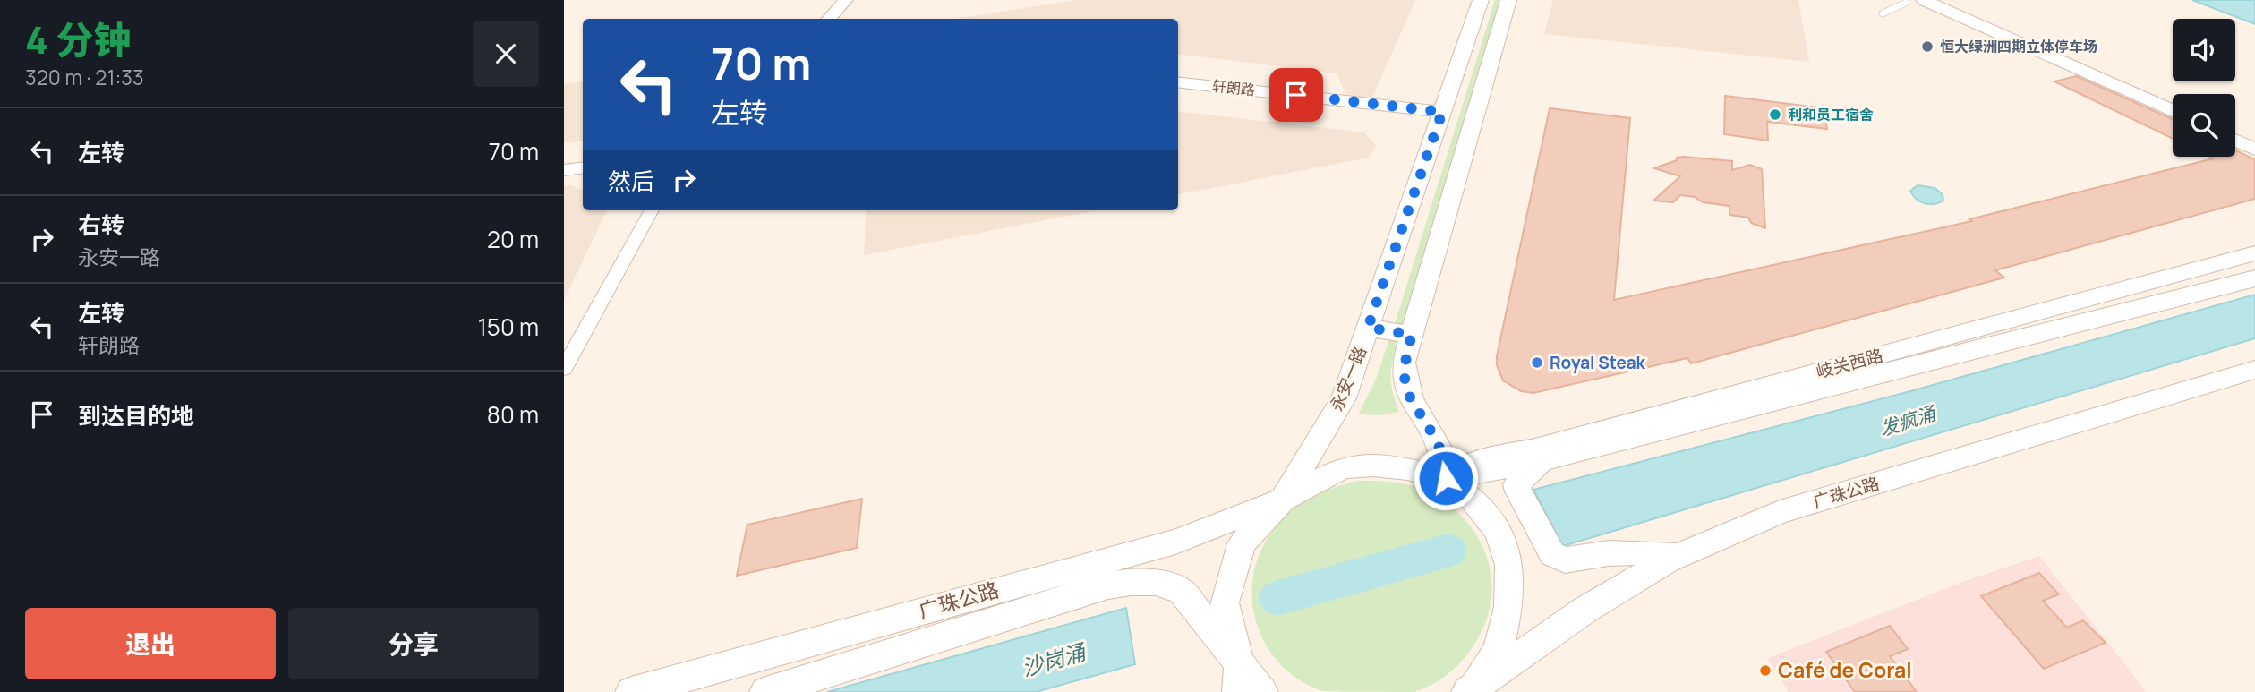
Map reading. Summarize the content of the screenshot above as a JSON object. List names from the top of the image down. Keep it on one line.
{"streets":{"main road":["永安一路","广珠公路"],"street":["轩朗路","岐关西路"]},"crossings":[["轩朗路","永安一路"],["永安一路","广珠公路"]],"water":["发疯涌","沙岗涌"],"places":["恒大绿洲四期立体停车场","利和员工宿舍","Royal Steak","Café de Coral"],"page":{"heading":["4 分钟","320 m · 21:33"],"turn":["70 m","左转"],"list":[{"name":"左转","value":"70 m"},{"name":"右转","note":"永安一路","value":"20 m"},{"name":"左转","note":"轩朗路","value":"150 m"},{"name":"到达目的地","value":"80 m"}],"then":"然后","buttons":["退出","分享"]}}
